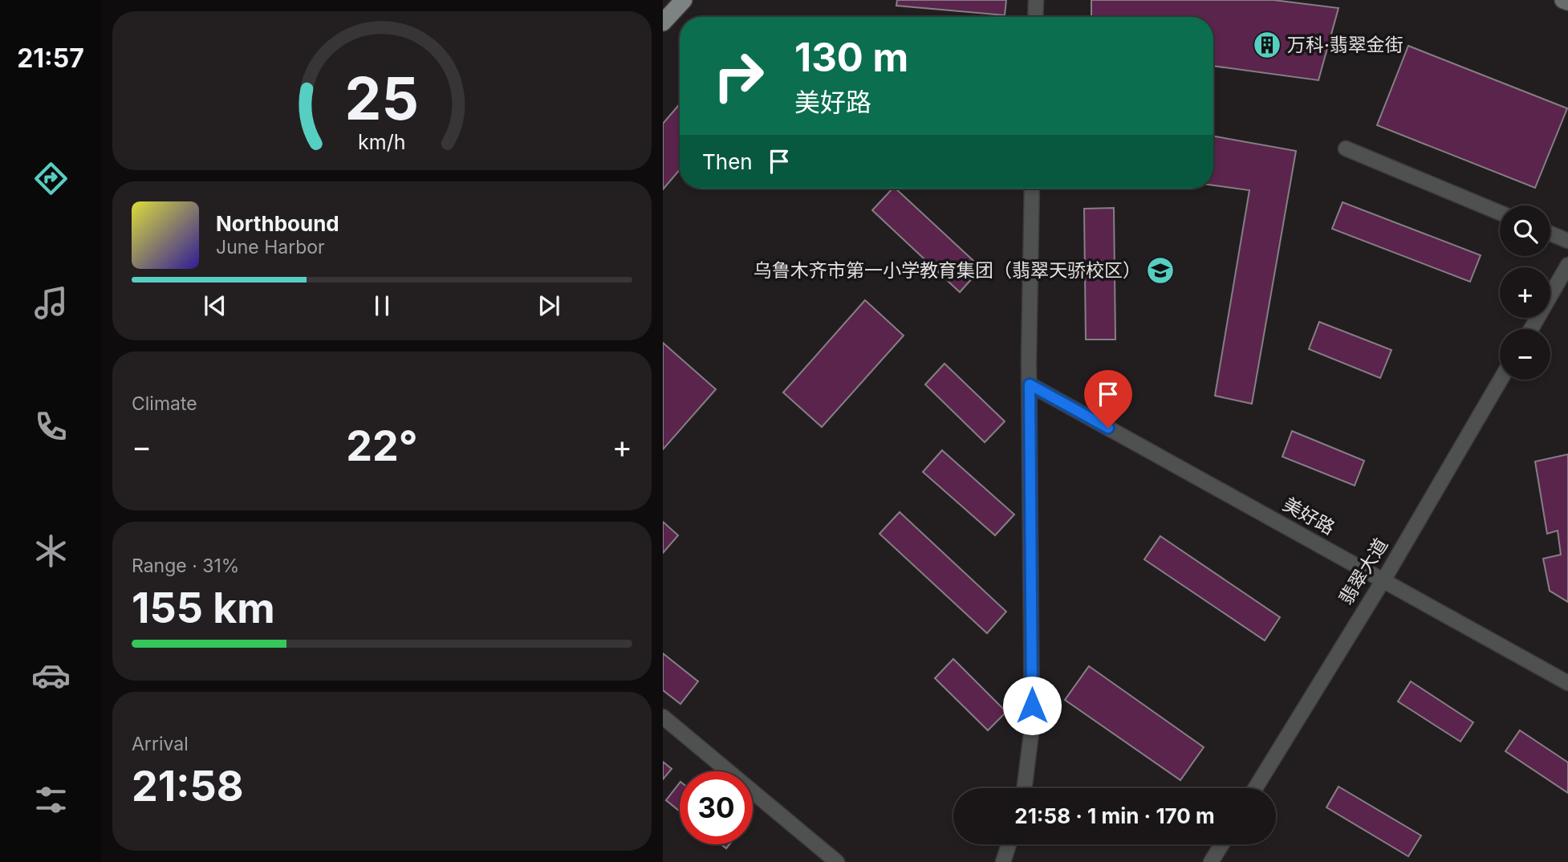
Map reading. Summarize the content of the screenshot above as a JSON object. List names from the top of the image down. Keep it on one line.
{"streets":{"street":["美好路","翡翠大道"]},"crossings":[["美好路","翡翠大道"]],"places":{"building":["万科·翡翠金街"],"school or university":["乌鲁木齐市第一小学教育集团（翡翠天骄校区）"]},"page":{"tabs":"21:57","turn":["130 m","美好路"],"then":"Then","song":["Northbound","June Harbor"],"map_buttons":["+","−"],"tile":["Climate",["Range · 31%","155 km"],["Arrival","21:58"]],"heat":["−","22°","+"],"limit":"30","trip":"21:58 · 1 min · 170 m","gauge":["25","km/h"]}}
